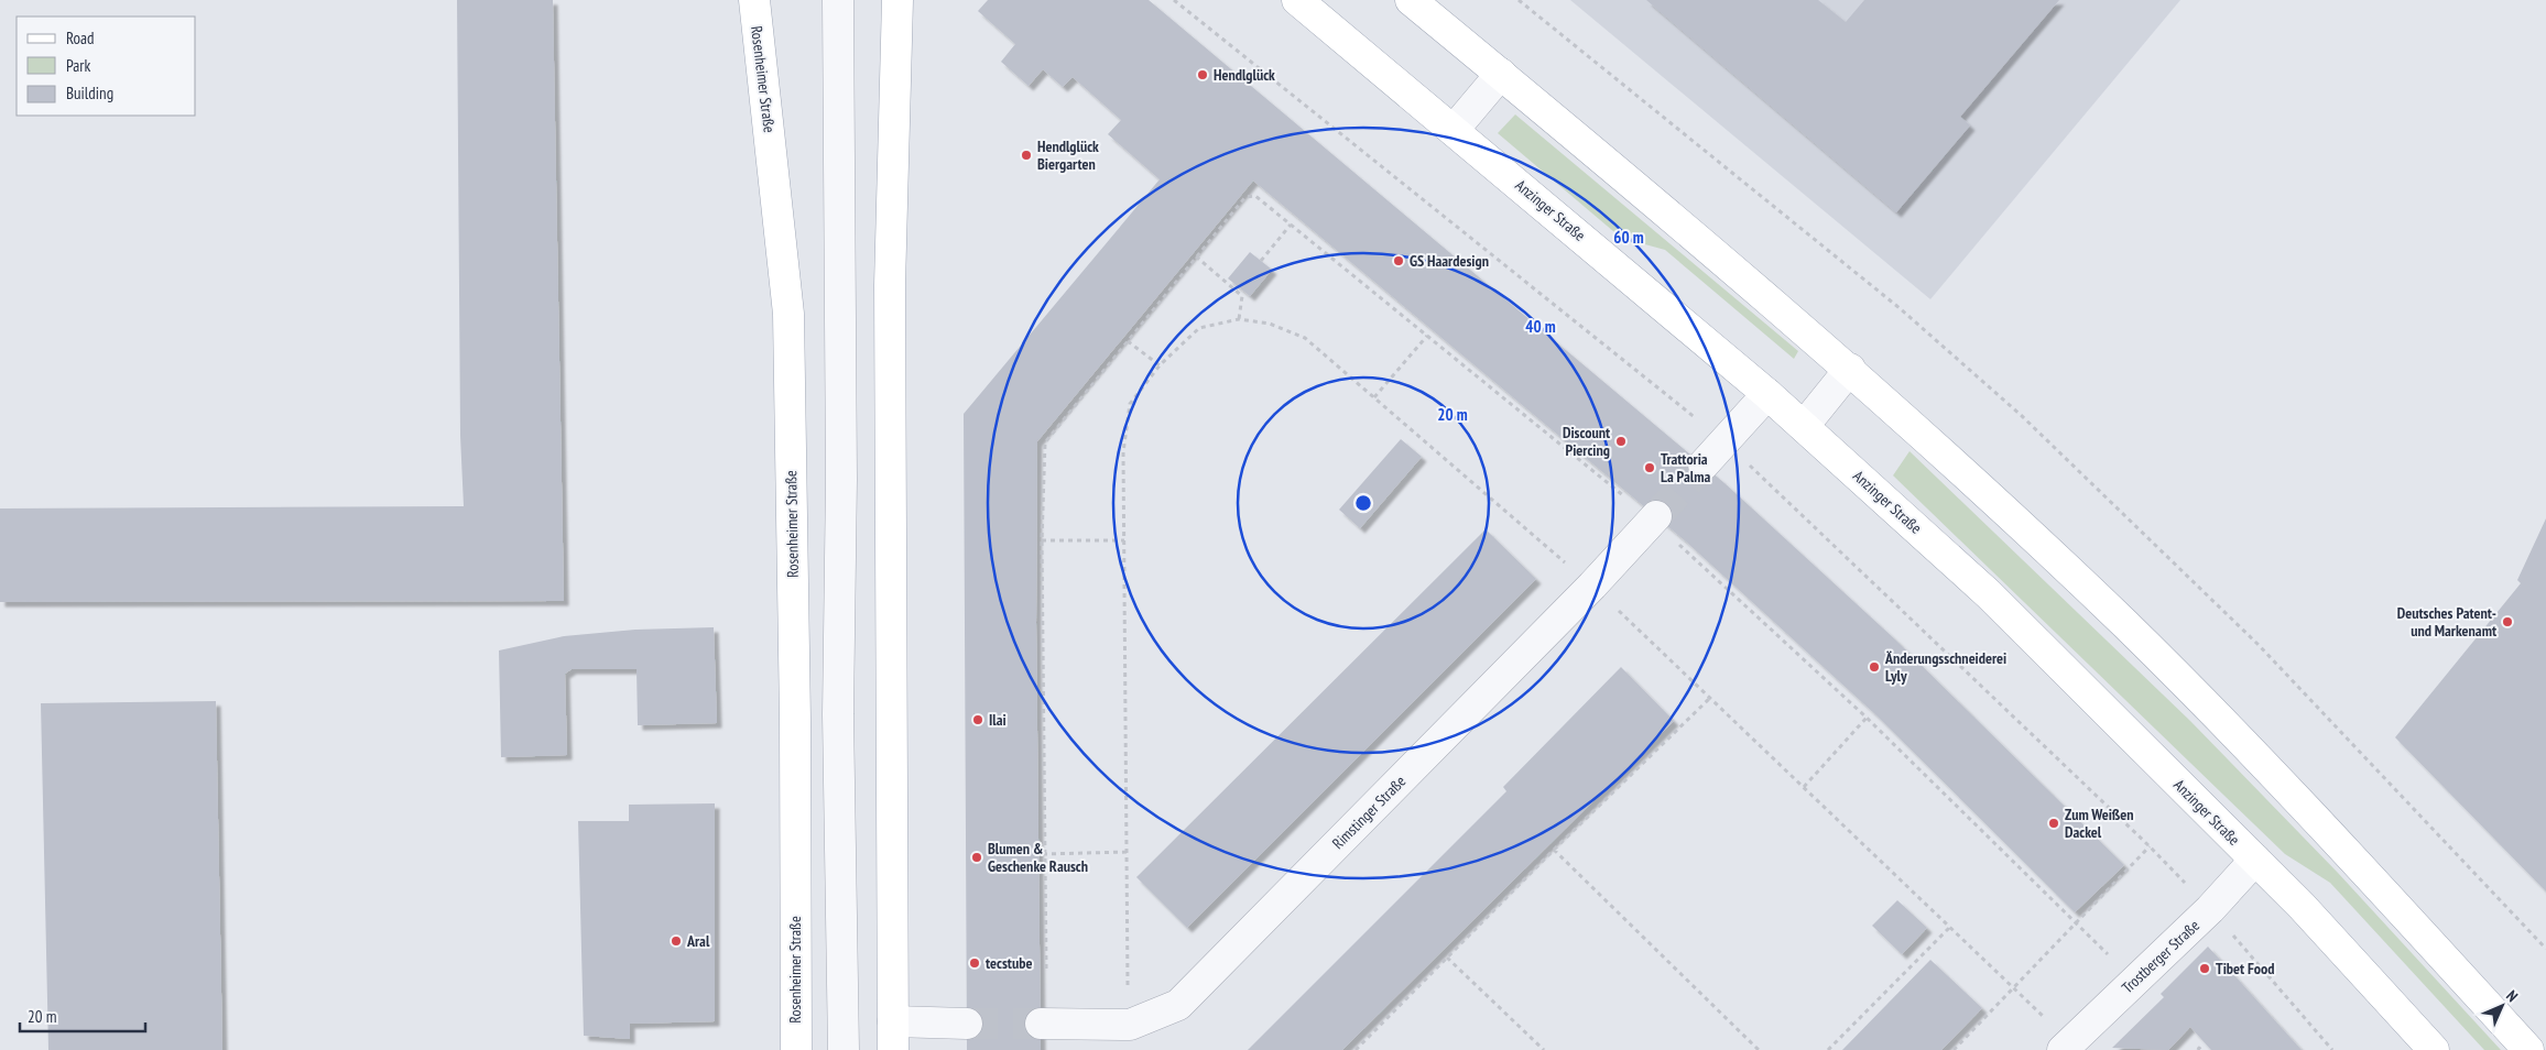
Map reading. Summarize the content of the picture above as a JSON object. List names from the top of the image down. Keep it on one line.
{"streets":{"main road":["Rosenheimer Straße","Anzinger Straße"],"street":["Rimstinger Straße","Trostberger Straße"]},"crossings":[["Anzinger Straße","Trostberger Straße"]],"places":["Hendlglück","Hendlglück Biergarten","GS Haardesign","Discount Piercing","Trattoria La Palma","Deutsches Patent- und Markenamt","Änderungsschneiderei Lyly","Ilai","Zum Weißen Dackel","Blumen & Geschenke Rausch","Aral","tecstube","Tibet Food"],"legend":["Road","Park","Building"],"scale_bar":"20 m","north":"top right","rings":["60 m","40 m","20 m"]}
